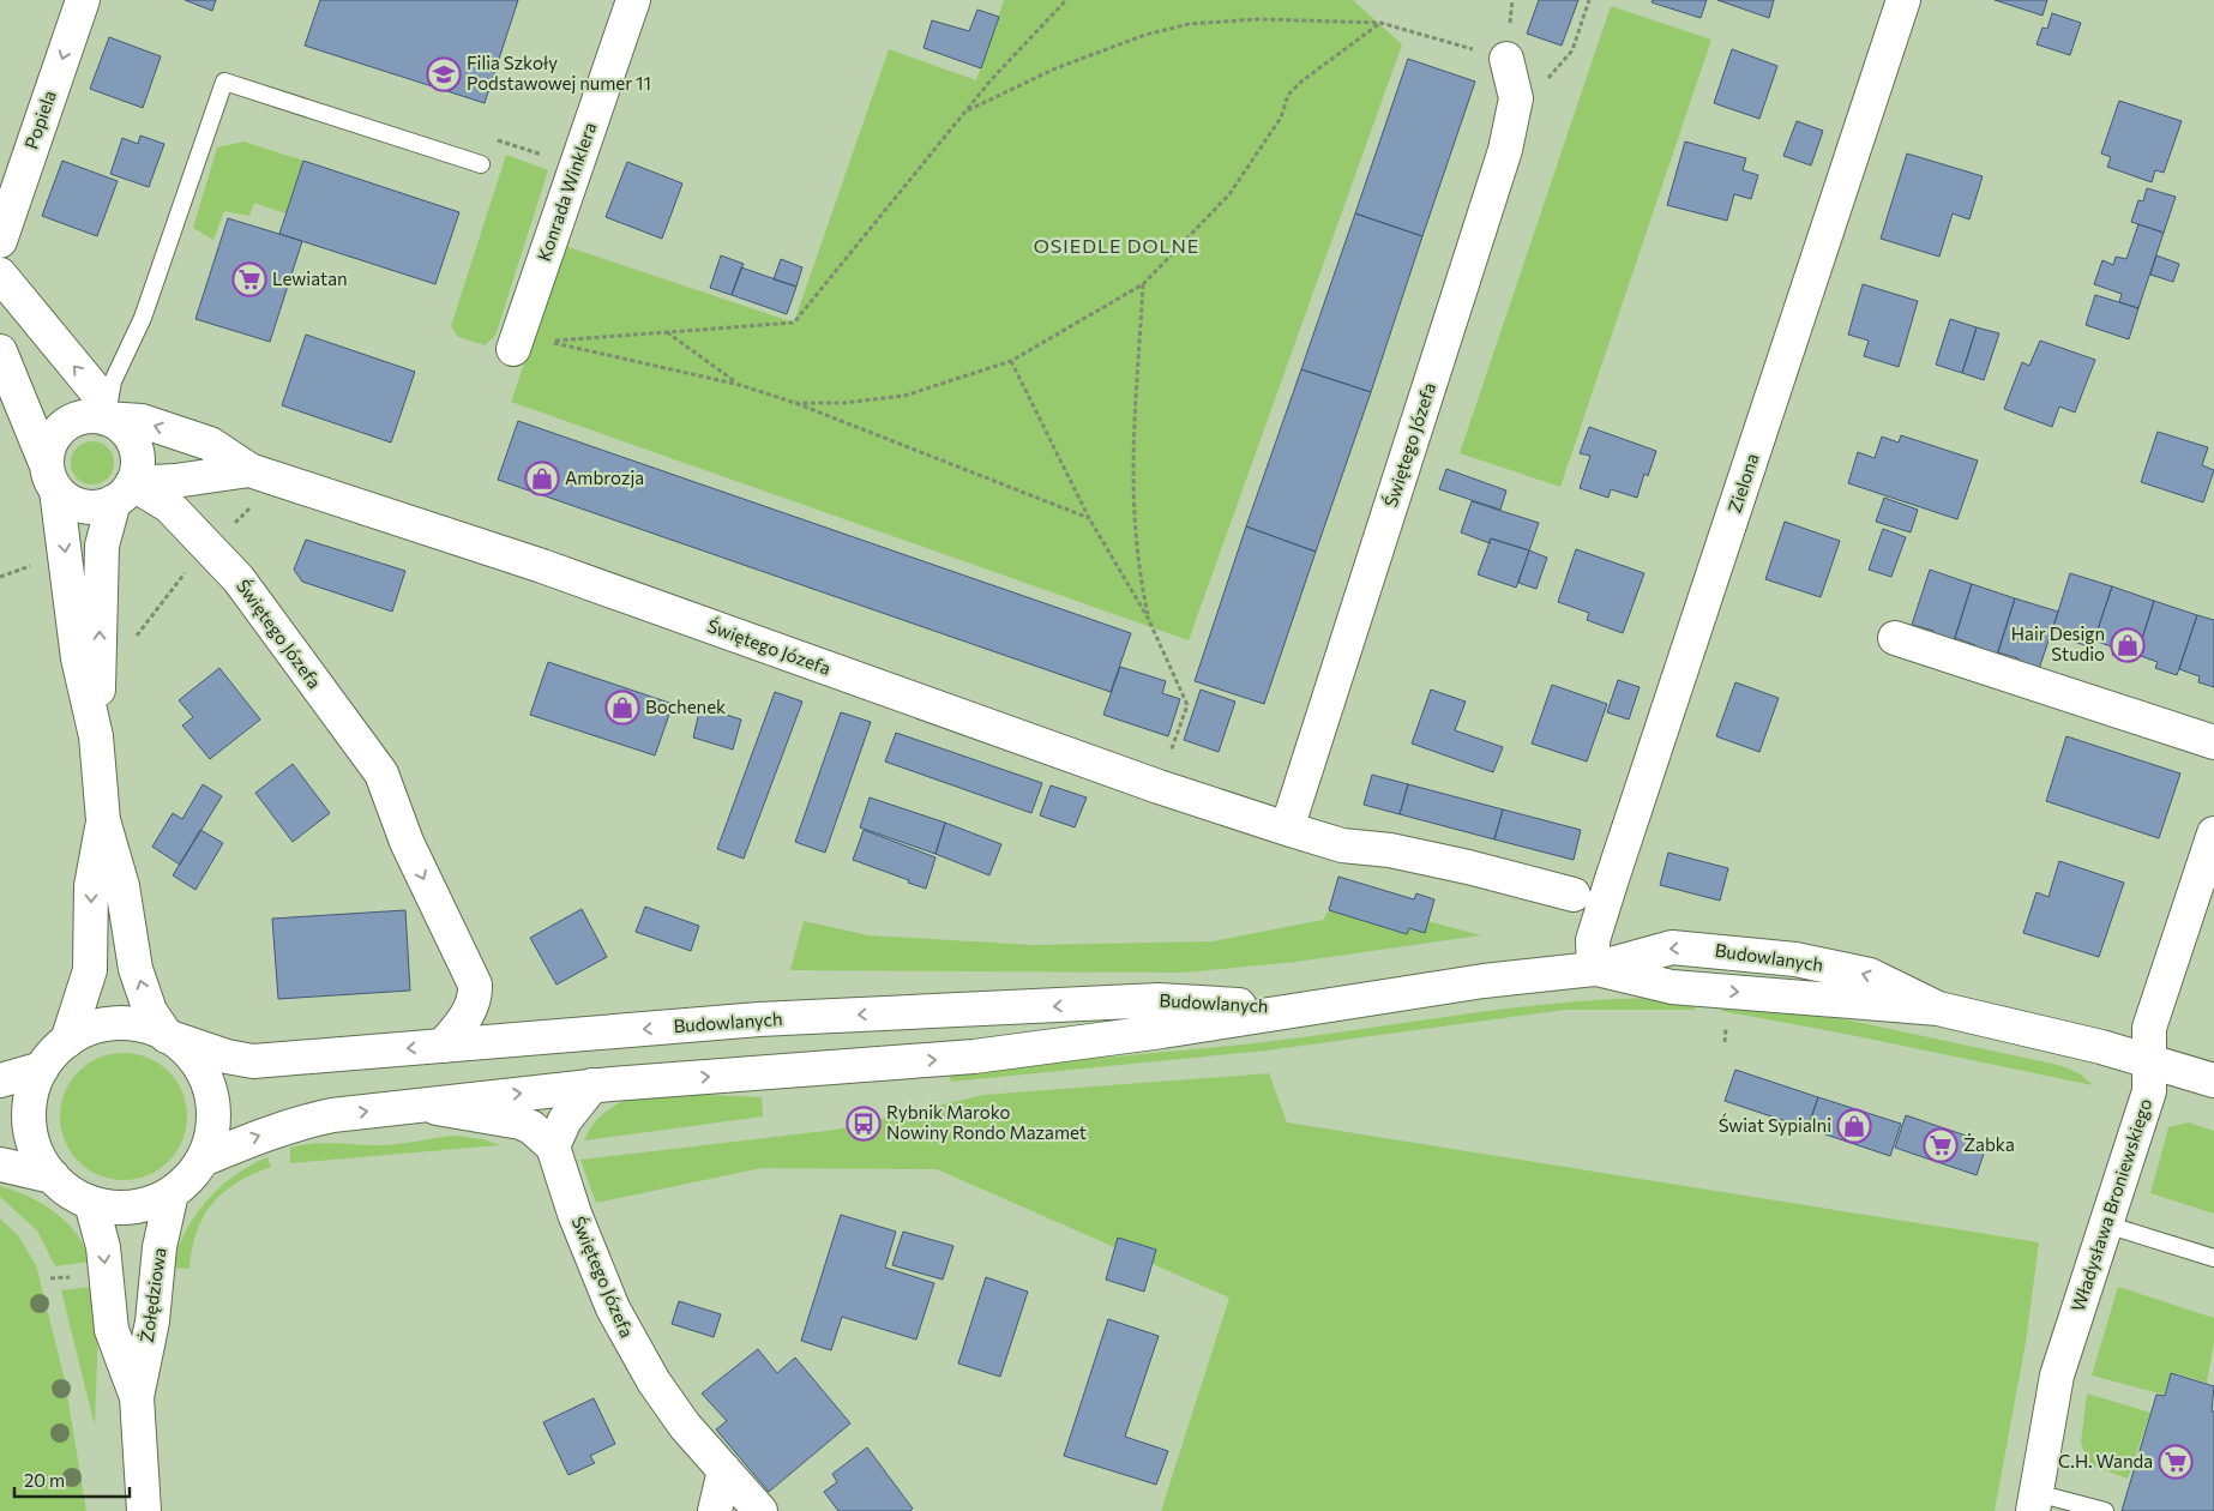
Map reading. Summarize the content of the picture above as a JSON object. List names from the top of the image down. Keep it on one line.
{"streets":{"street":["Popiela","Konrada Winklera","Świętego Józefa","Zielona","Budowlanych","Władysława Broniewskiego","Żołędziowa"]},"crossings":[["Świętego Józefa","Budowlanych"],["Zielona","Budowlanych"],["Budowlanych","Władysława Broniewskiego"],["Budowlanych","Żołędziowa"]],"one_way":["Popiela"],"districts":["OSIEDLE DOLNE"],"places":{"school or university":["Filia Szkoły Podstawowej numer 11"],"supermarket":["Lewiatan","Żabka","C.H. Wanda"],"shop":["Ambrozja","Hair Design Studio","Bochenek","Świat Sypialni"],"bus stop":["Rybnik Maroko Nowiny Rondo Mazamet"]},"scale_bar":"20 m"}
